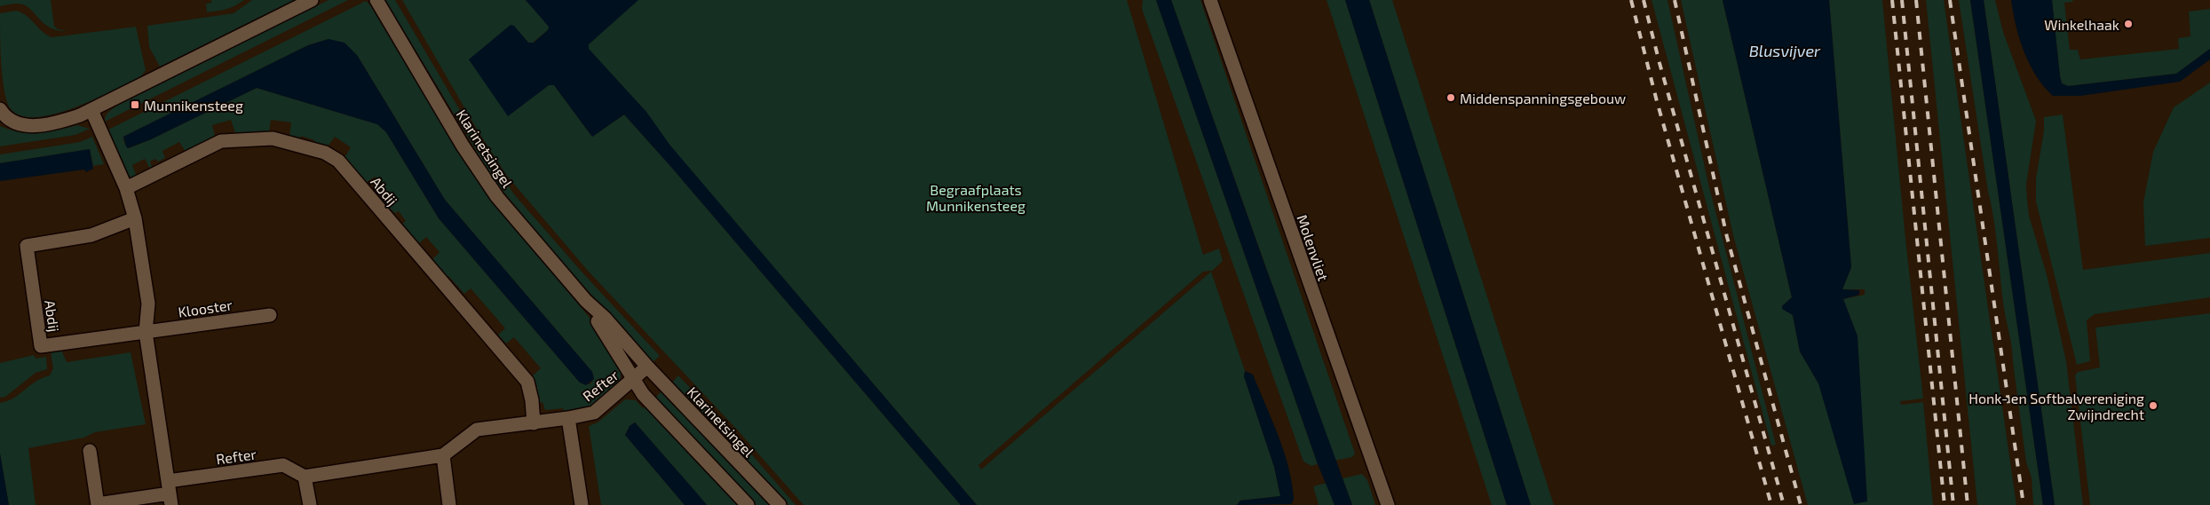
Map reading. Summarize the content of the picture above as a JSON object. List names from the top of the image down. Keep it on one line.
{"streets":{"street":["Klarinetsingel","Abdij","Molenvliet","Klooster","Refter"]},"crossings":[["Klarinetsingel","Refter"],["Abdij","Klooster"],["Abdij","Refter"]],"water":["Blusvijver"],"parks":["Begraafplaats Munnikensteeg"],"places":{"other":["Winkelhaak","Middenspanningsgebouw","Honk- en Softbalvereniging Zwijndrecht"],"transit":["Munnikensteeg"]}}
